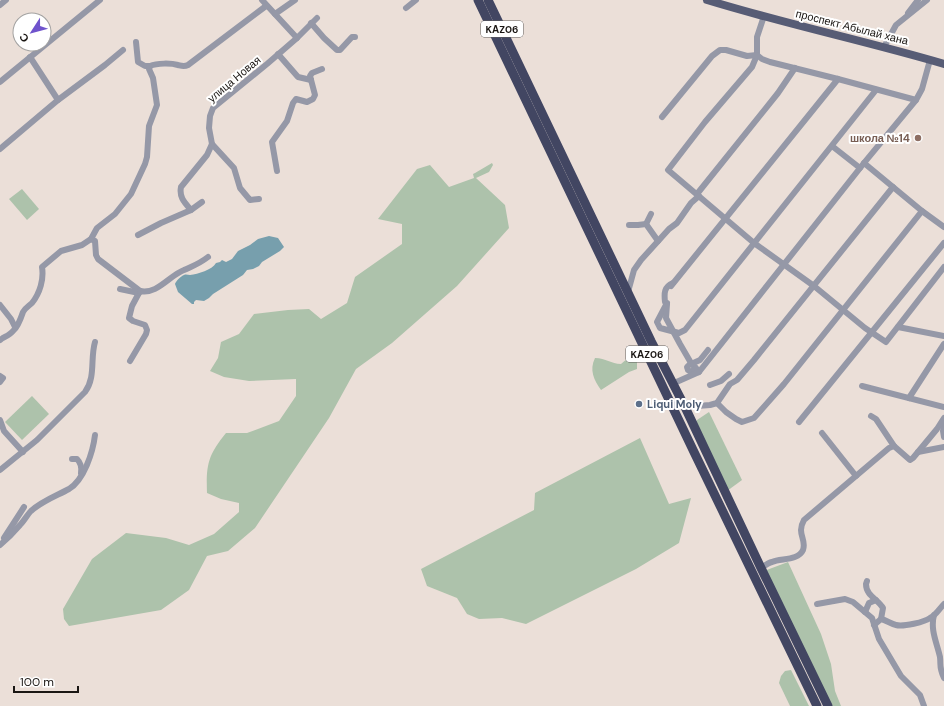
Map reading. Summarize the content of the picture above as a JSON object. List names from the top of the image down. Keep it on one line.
{"streets":{"highway":["KАZ06"],"main road":["проспект Абылай хана"],"street":["улица Новая"]},"places":["школа №14","Liqui Moly"],"scale_bar":"100 m","north":"bottom left"}
